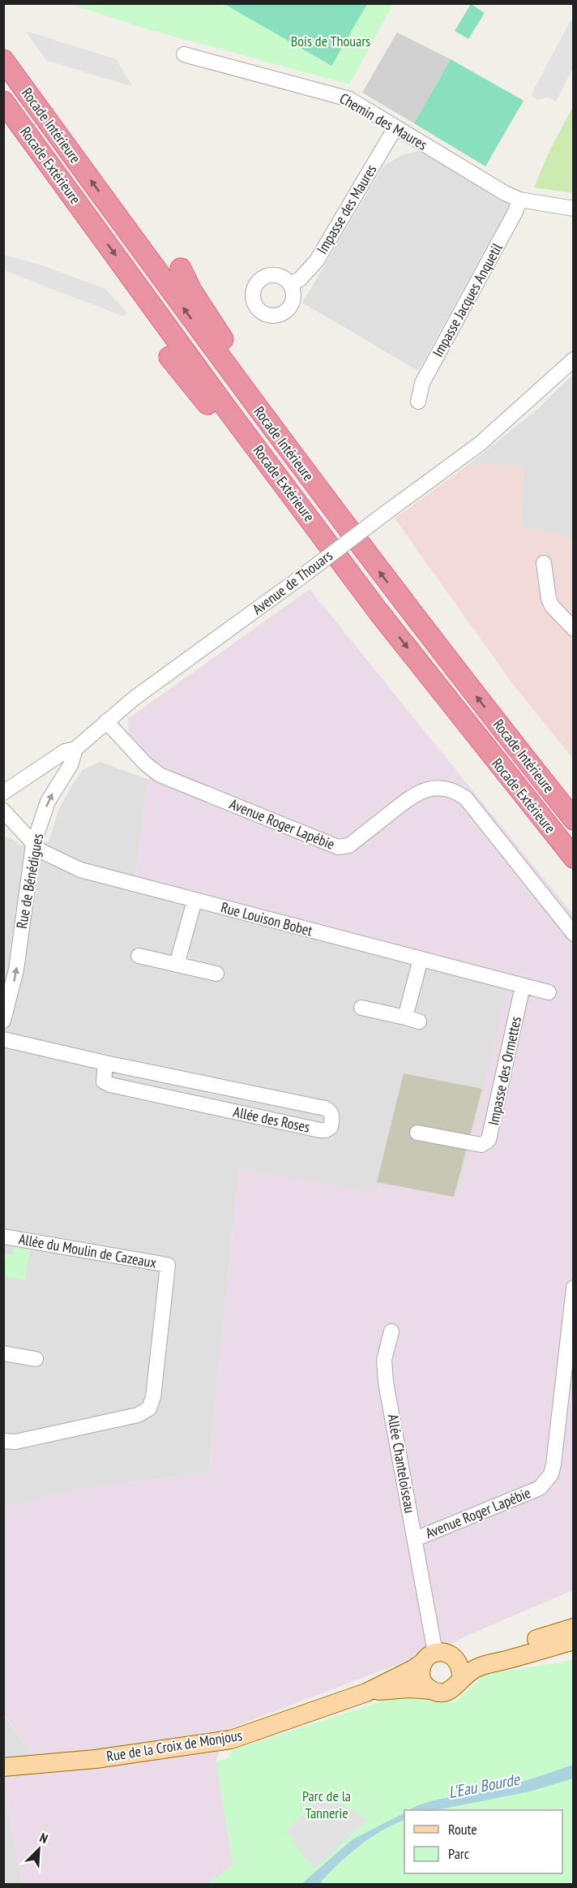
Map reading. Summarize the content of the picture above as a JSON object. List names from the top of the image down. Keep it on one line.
{"streets":{"highway":["Rocade Intérieure","Rocade Extérieure"],"main road":["Rue de la Croix de Monjous"],"street":["Chemin des Maures","Impasse des Maures","Impasse Jacques Anquetil","Avenue de Thouars","Avenue Roger Lapébie","Rue de Bénédigues","Rue Louison Bobet","Impasse des Ormettes","Allée des Roses","Allée du Moulin de Cazeaux","Allée Chanteloiseau"]},"crossings":[["Chemin des Maures","Impasse des Maures"],["Chemin des Maures","Impasse Jacques Anquetil"],["Avenue de Thouars","Avenue Roger Lapébie"],["Avenue de Thouars","Rue de Bénédigues"],["Avenue Roger Lapébie","Allée Chanteloiseau"],["Rue de Bénédigues","Rue Louison Bobet"],["Rue Louison Bobet","Impasse des Ormettes"],["Allée Chanteloiseau","Rue de la Croix de Monjous"]],"one_way":["Rue de Bénédigues"],"water":["L'Eau Bourde"],"parks":["Bois de Thouars","Parc de la Tannerie"],"legend":["Route","Parc"],"north":"top right"}
